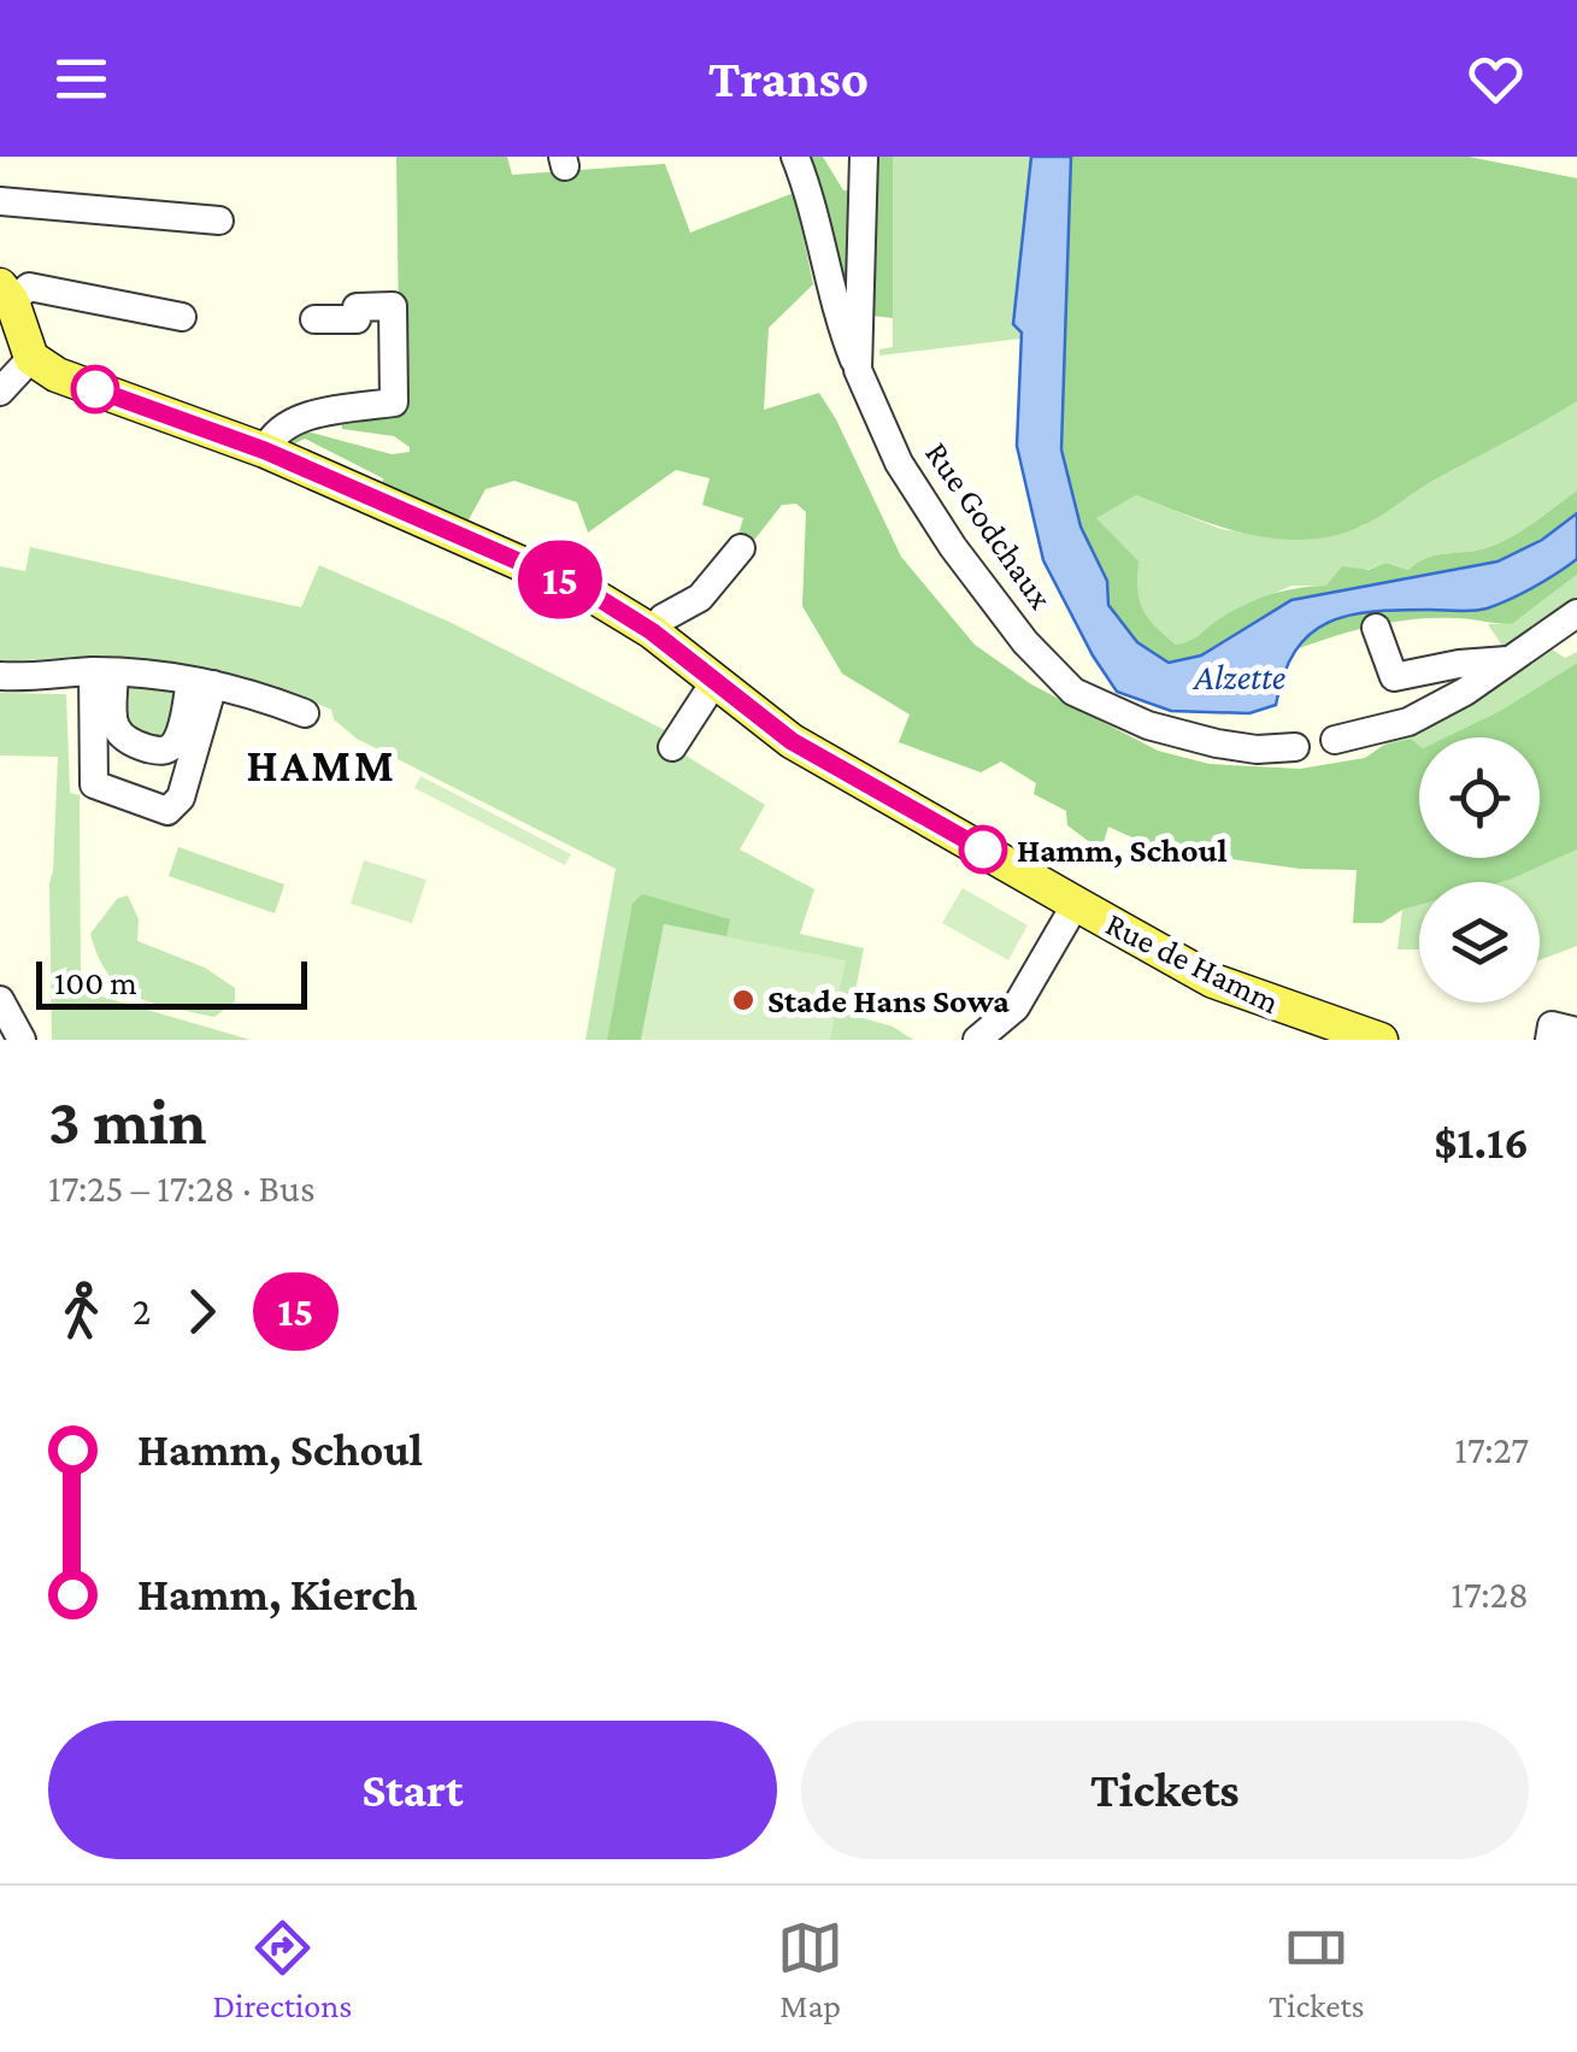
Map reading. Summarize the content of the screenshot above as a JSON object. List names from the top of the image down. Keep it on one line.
{"streets":{"main road":["Rue de Hamm"],"street":["Rue Godchaux"]},"districts":["HAMM"],"water":["Alzette"],"places":["Hamm, Schoul","Stade Hans Sowa"],"lines":["bus line 15"],"scale_bar":"100 m","page":{"header":"Transo","on_map":"15","scale":"100 m","heading":["3 min","17:25 – 17:28 · Bus","$1.16"],"legs":["2","15"],"list":[{"name":"Hamm, Schoul","value":"17:27"},{"name":"Hamm, Kierch","value":"17:28"}],"buttons":["Start","Tickets"],"tabs":["Directions","Map","Tickets"]}}
